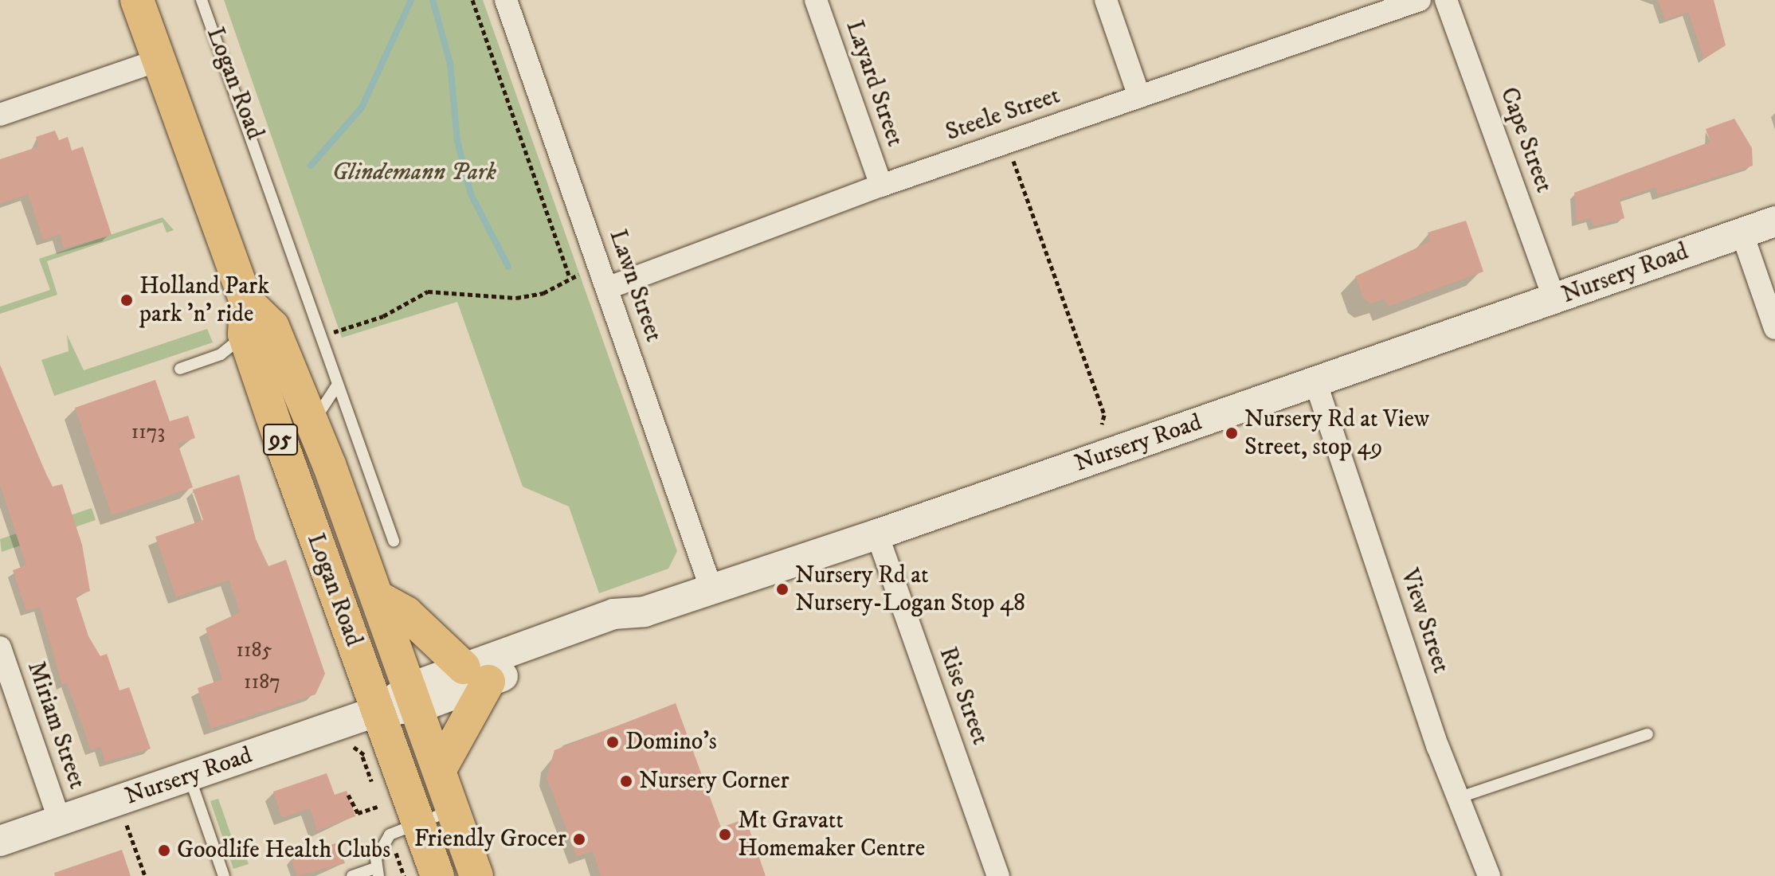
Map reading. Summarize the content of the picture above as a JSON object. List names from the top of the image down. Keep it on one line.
{"streets":{"main road":["Logan Road","Nursery Road","95"],"street":["Layard Street","Steele Street","Cape Street","Lawn Street","View Street","Rise Street","Miriam Street"]},"crossings":[["Logan Road","Nursery Road"],["Layard Street","Steele Street"],["Steele Street","Lawn Street"],["Cape Street","Nursery Road"],["Nursery Road","Lawn Street"],["Nursery Road","View Street"],["Nursery Road","Rise Street"],["Nursery Road","Miriam Street"]],"parks":["Glindemann Park"],"places":["Holland Park park 'n' ride","Nursery Rd at View Street, stop 49","Nursery Rd at Nursery-Logan Stop 48","Domino's","Nursery Corner","Mt Gravatt Homemaker Centre","Friendly Grocer","Goodlife Health Clubs"],"house_numbers":["1173","1185","1187"]}
